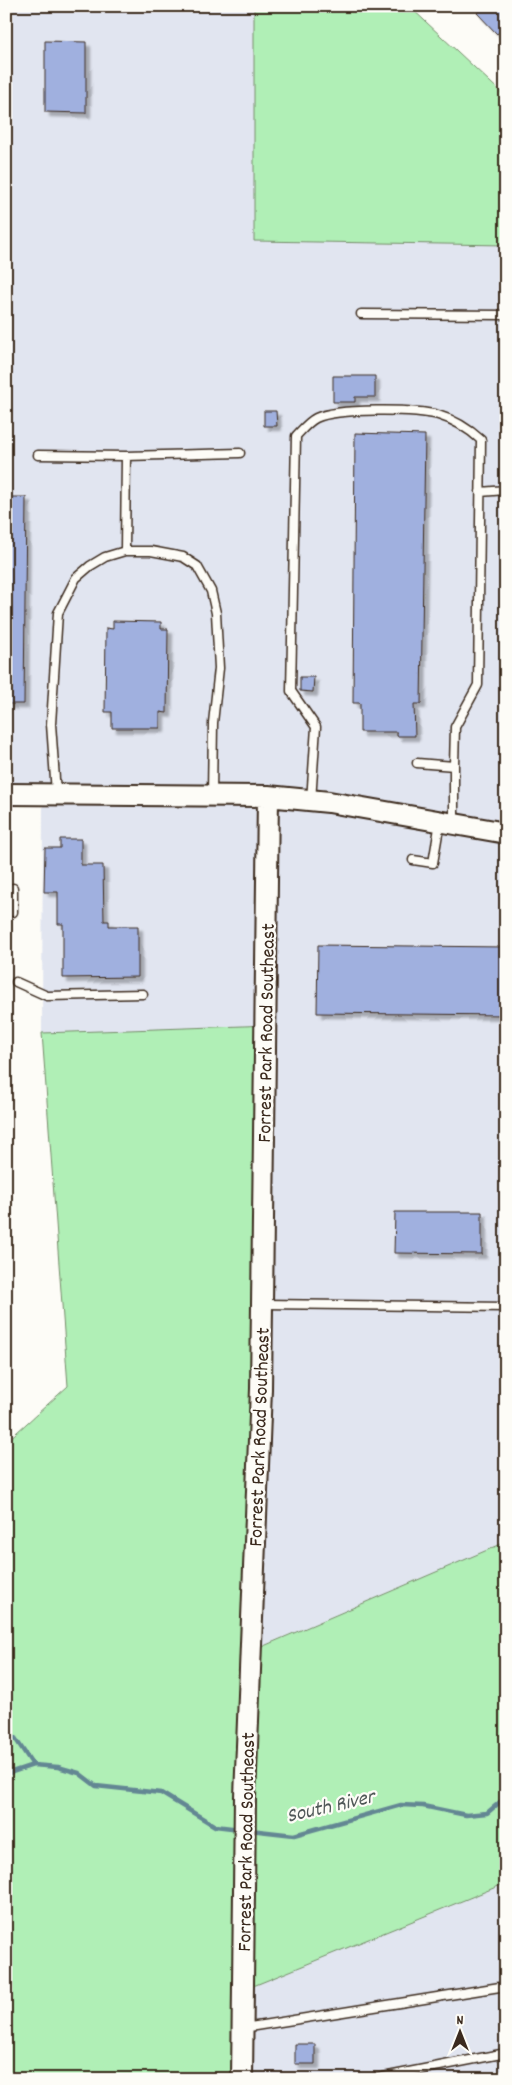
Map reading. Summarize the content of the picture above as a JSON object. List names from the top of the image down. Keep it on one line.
{"streets":{"street":["Forrest Park Road Southeast"]},"water":["South River"],"north":"top"}
